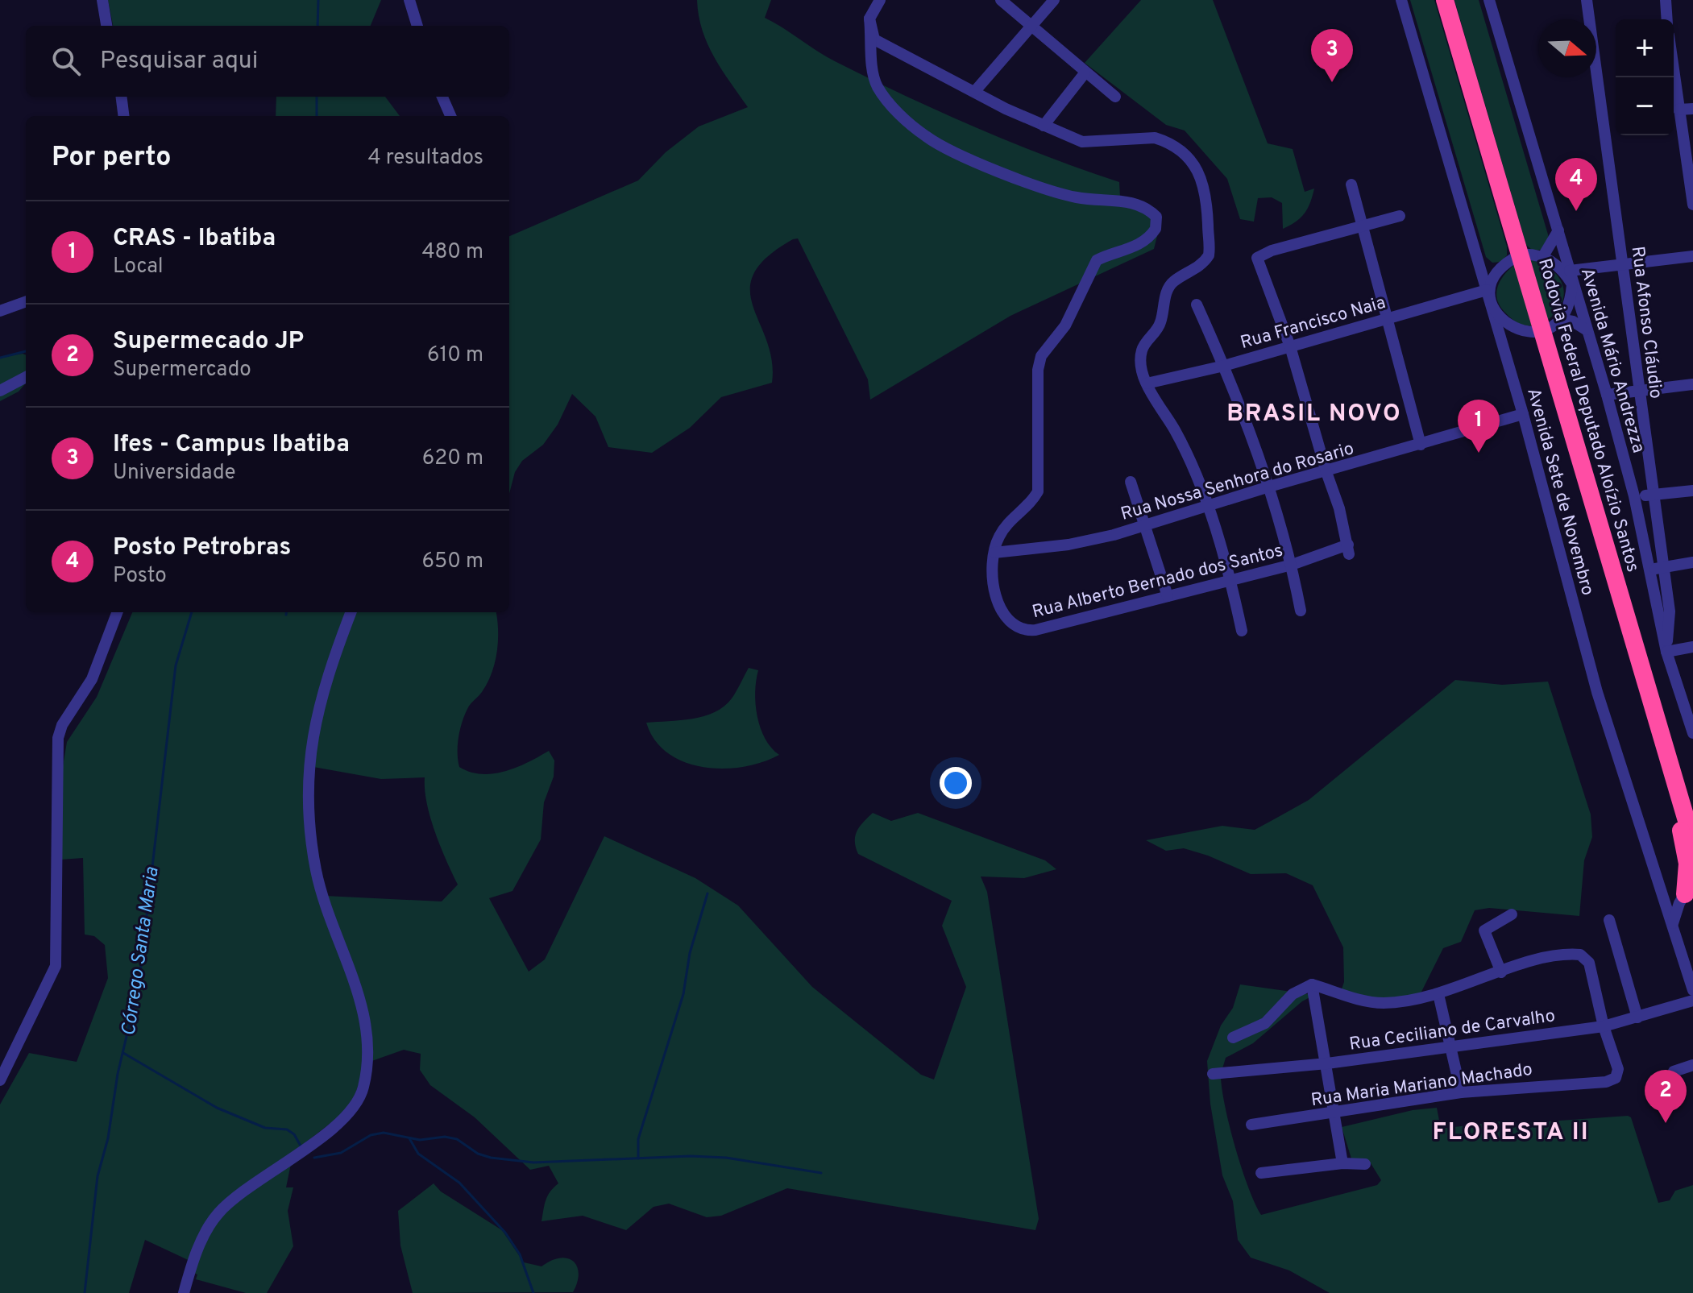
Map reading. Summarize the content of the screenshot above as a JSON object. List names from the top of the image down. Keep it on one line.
{"streets":{"highway":["Rodovia Federal Deputado Aloízio Santos"],"street":["Rua Francisco Naia","Rua Afonso Cláudio","Avenida Mário Andrezza","Rua Nossa Senhora do Rosario","Avenida Sete de Novembro","Rua Alberto Bernado dos Santos","Rua Ceciliano de Carvalho","Rua Maria Mariano Machado"]},"crossings":[["Rua Francisco Naia","Avenida Sete de Novembro"],["Rua Afonso Cláudio","Avenida Mário Andrezza"],["Rua Nossa Senhora do Rosario","Avenida Sete de Novembro"],["Rua Nossa Senhora do Rosario","Rua Alberto Bernado dos Santos"],["Rua Ceciliano de Carvalho","Rua Maria Mariano Machado"]],"districts":["BRASIL NOVO","FLORESTA II"],"water":["Córrego Santa Maria"],"north":"right","page":{"map_buttons":["+","−"],"search":"Pesquisar aqui","pins":["3","4","1","2"],"heading":["Por perto","4 resultados"],"list":[{"mark":"1","name":"CRAS - Ibatiba","note":"Local","value":"480 m"},{"mark":"2","name":"Supermecado JP","note":"Supermercado","value":"610 m"},{"mark":"3","name":"Ifes - Campus Ibatiba","note":"Universidade","value":"620 m"},{"mark":"4","name":"Posto Petrobras","note":"Posto","value":"650 m"}]}}
